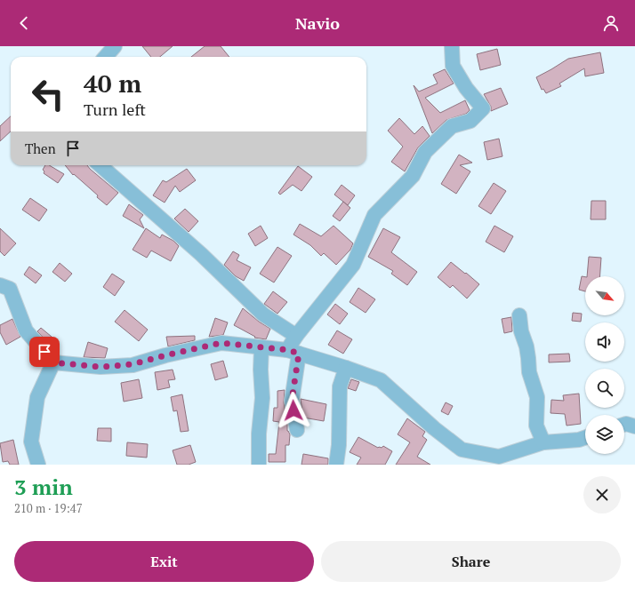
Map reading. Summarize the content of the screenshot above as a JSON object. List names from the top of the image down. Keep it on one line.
{"north":"bottom right","page":{"header":"Navio","turn":["40 m","Turn left"],"then":"Then","heading":["3 min","210 m · 19:47"],"buttons":["Exit","Share"]}}
